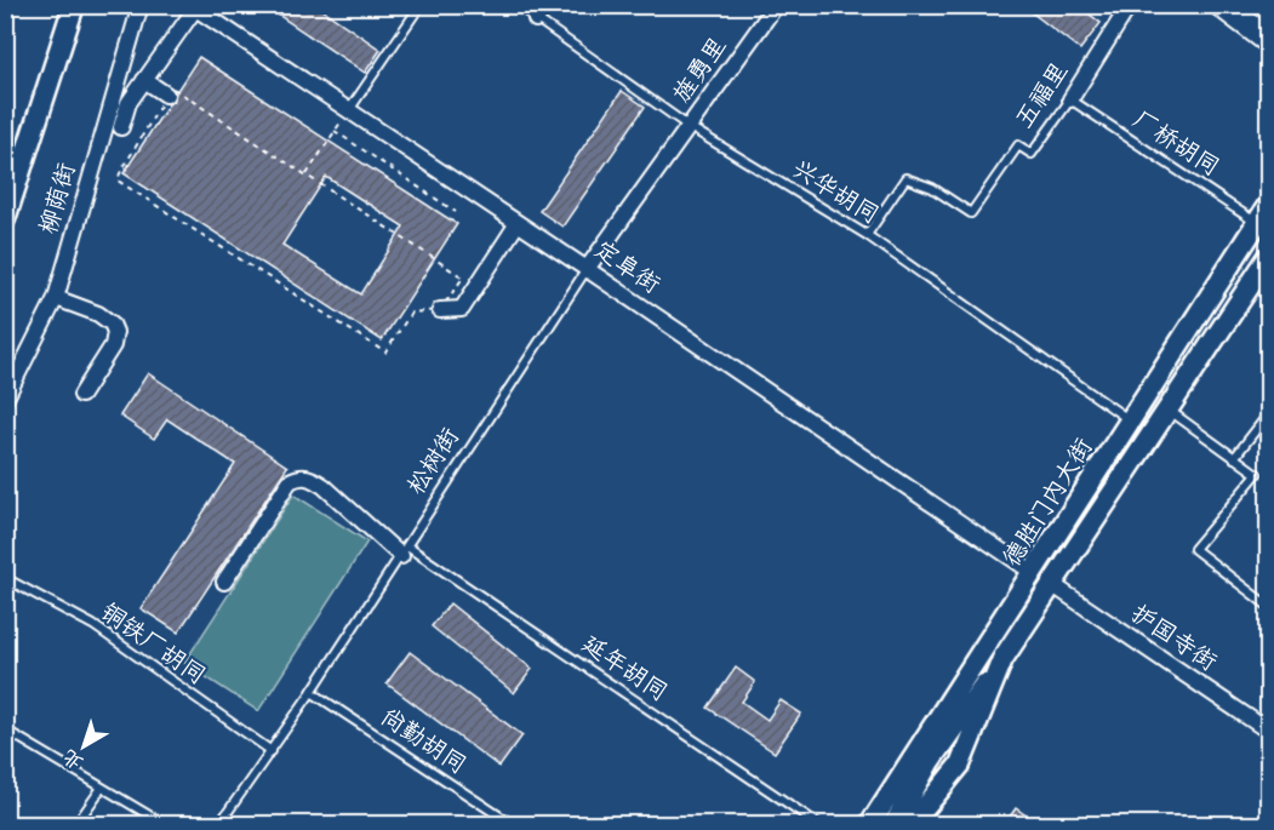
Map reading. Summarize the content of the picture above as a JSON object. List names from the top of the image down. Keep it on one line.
{"streets":{"main road":["柳荫街","德胜门内大街"],"street":["旌勇里","五福里","定阜街","松树街","护国寺街"],"lane":["厂桥胡同","兴华胡同","铜铁厂胡同","延年胡同","尚勤胡同"]},"crossings":[["旌勇里","兴华胡同"],["旌勇里","松树街"],["五福里","厂桥胡同"],["五福里","兴华胡同"],["厂桥胡同","德胜门内大街"],["兴华胡同","松树街"],["兴华胡同","德胜门内大街"],["定阜街","松树街"],["定阜街","德胜门内大街"],["松树街","铜铁厂胡同"],["松树街","延年胡同"],["松树街","尚勤胡同"],["德胜门内大街","护国寺街"]],"north":"bottom left"}
